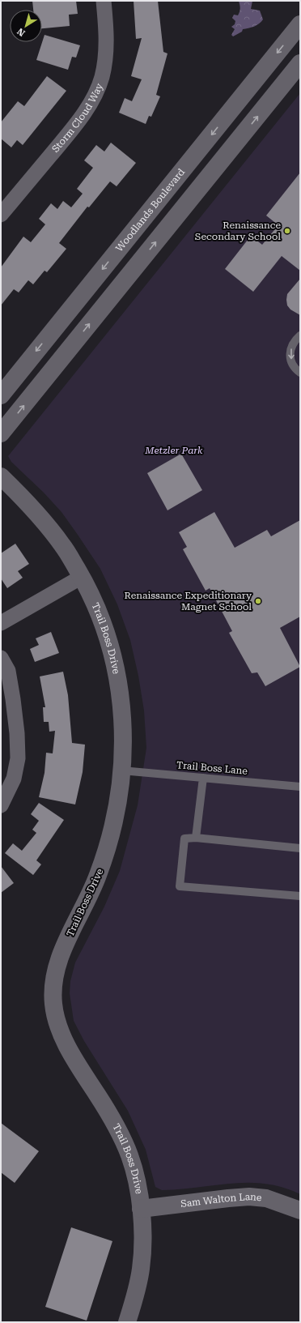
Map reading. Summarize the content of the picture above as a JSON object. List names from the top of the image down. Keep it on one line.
{"streets":{"street":["Storm Cloud Way","Woodlands Boulevard","Trail Boss Drive","Sam Walton Lane"],"lane":["Trail Boss Lane"]},"crossings":[["Trail Boss Drive","Trail Boss Lane"],["Trail Boss Drive","Sam Walton Lane"]],"parks":["Metzler Park"],"places":["Renaissance Secondary School","Renaissance Expeditionary Magnet School"],"north":"bottom left"}
